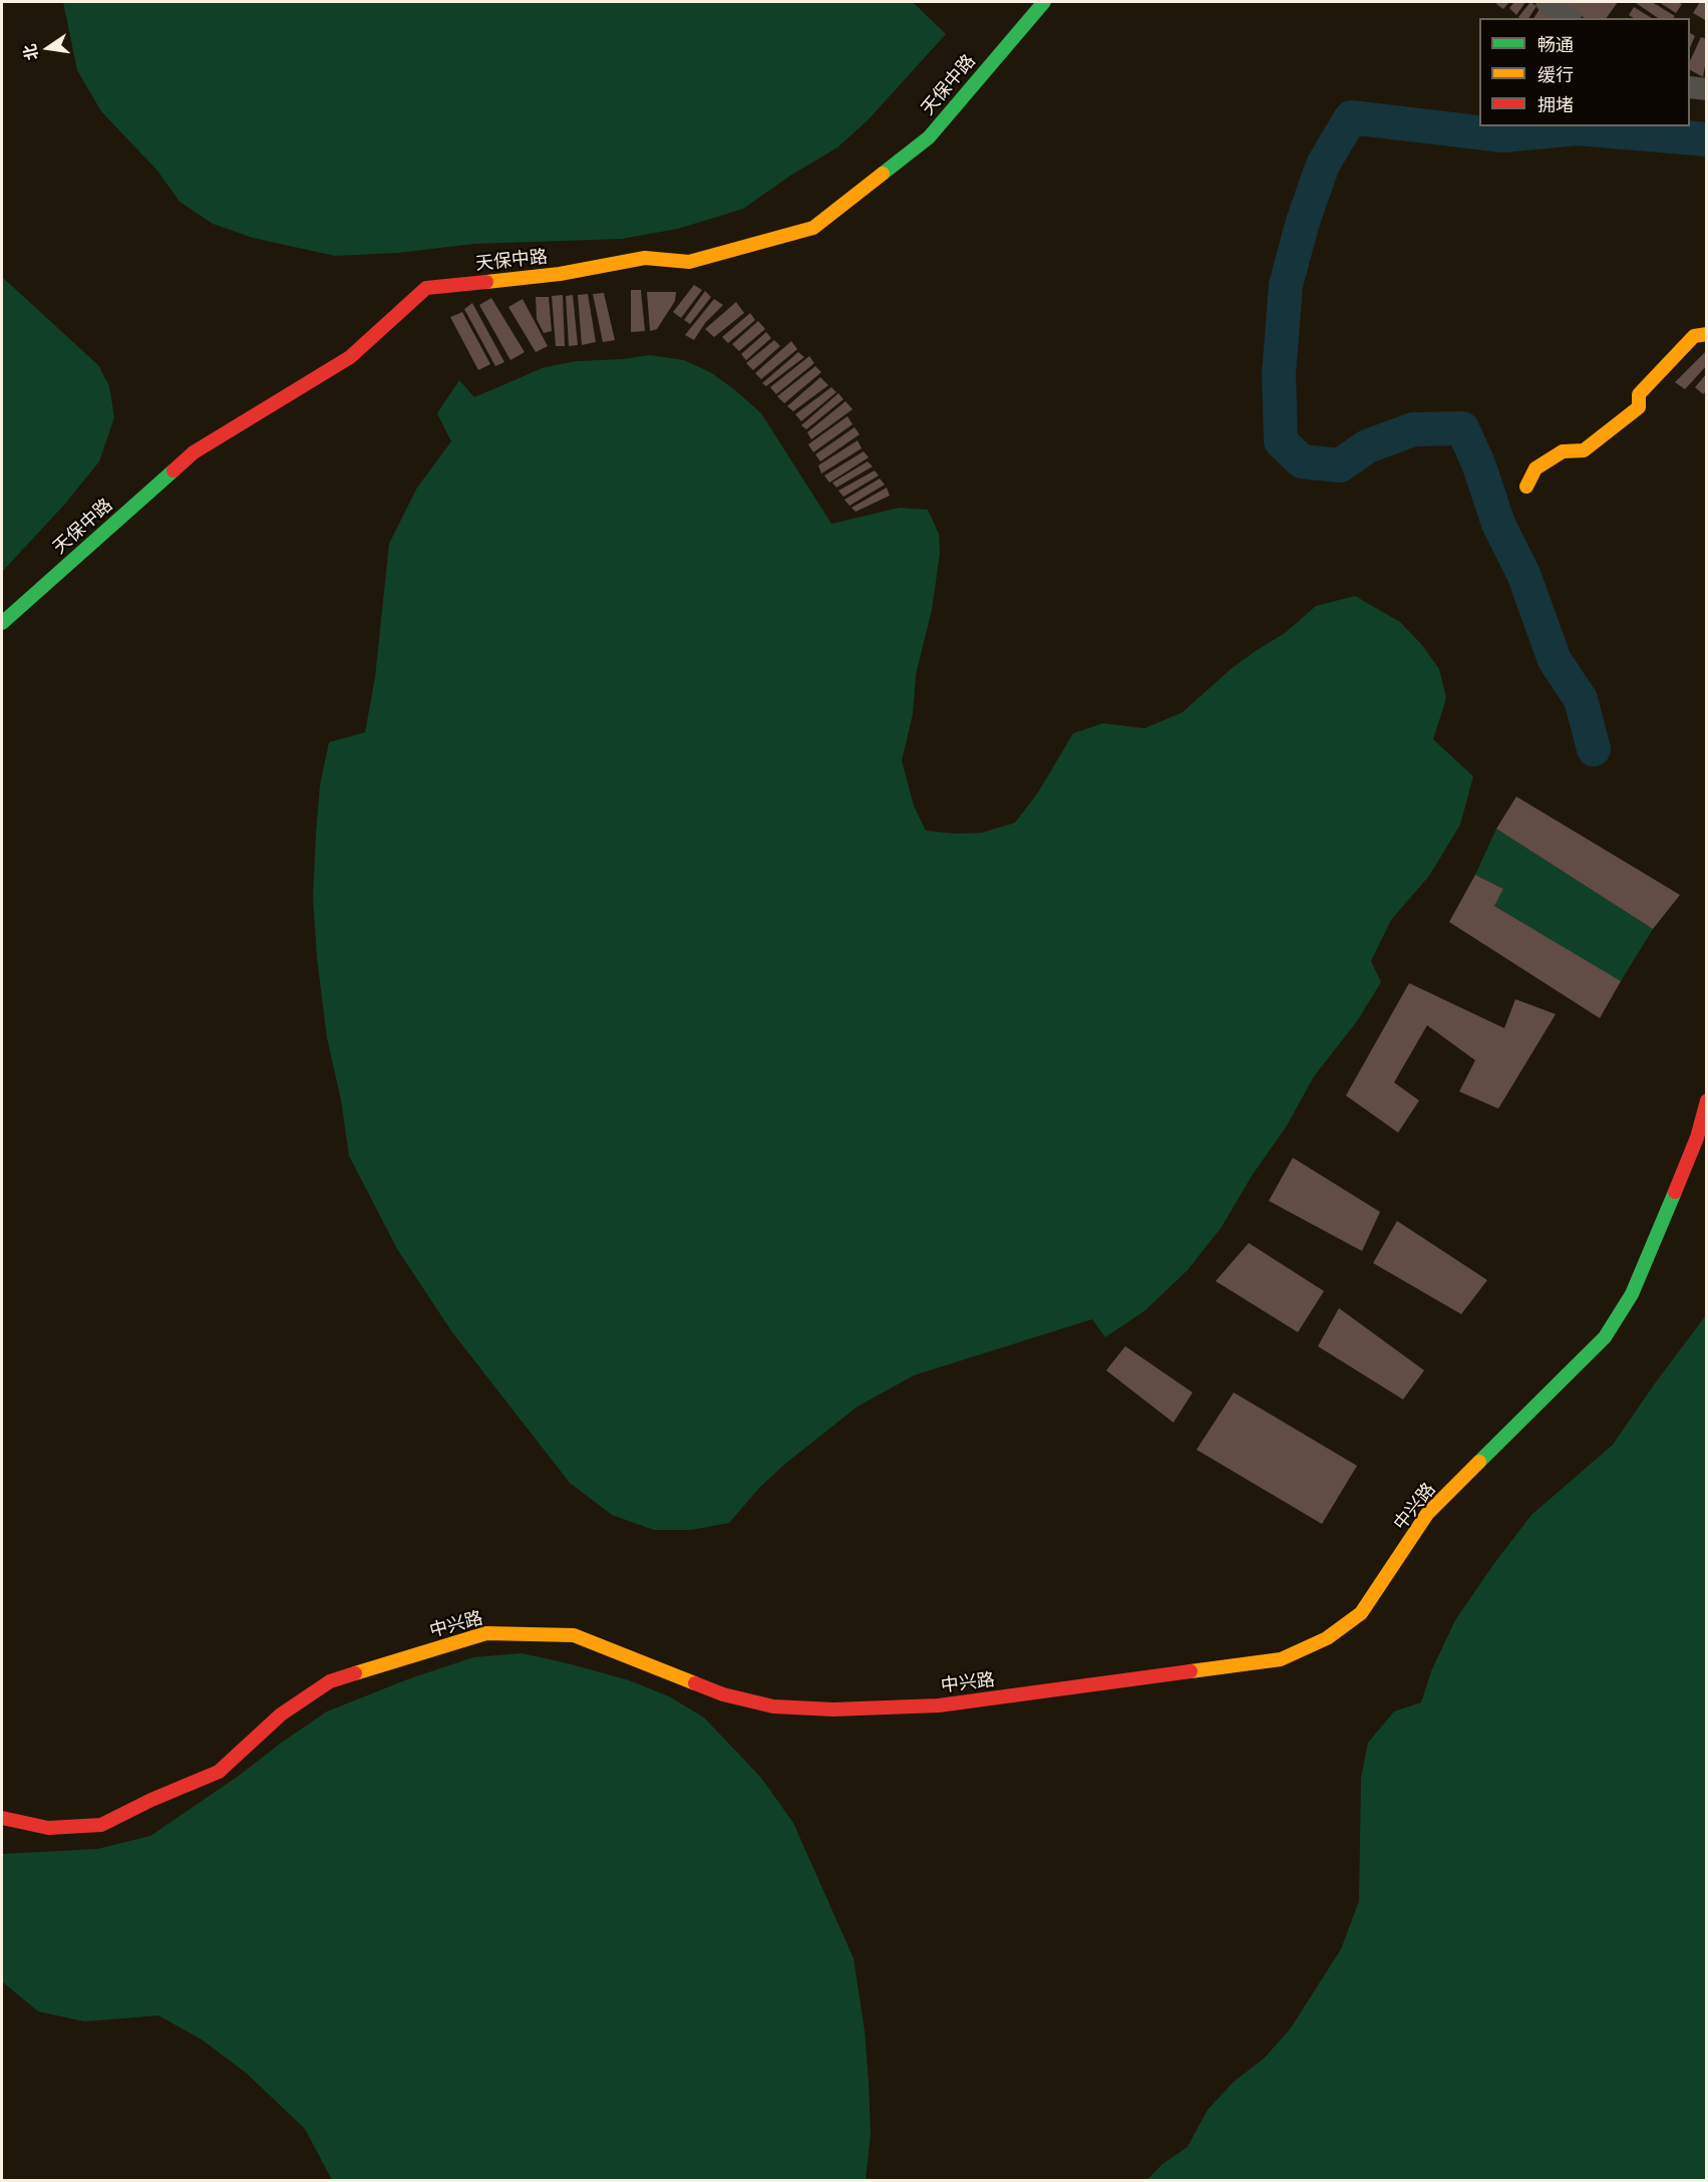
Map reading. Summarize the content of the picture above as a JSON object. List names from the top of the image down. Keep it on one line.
{"streets":{"main road":["天保中路","中兴路"]},"legend":["畅通","缓行","拥堵"],"north":"left"}
